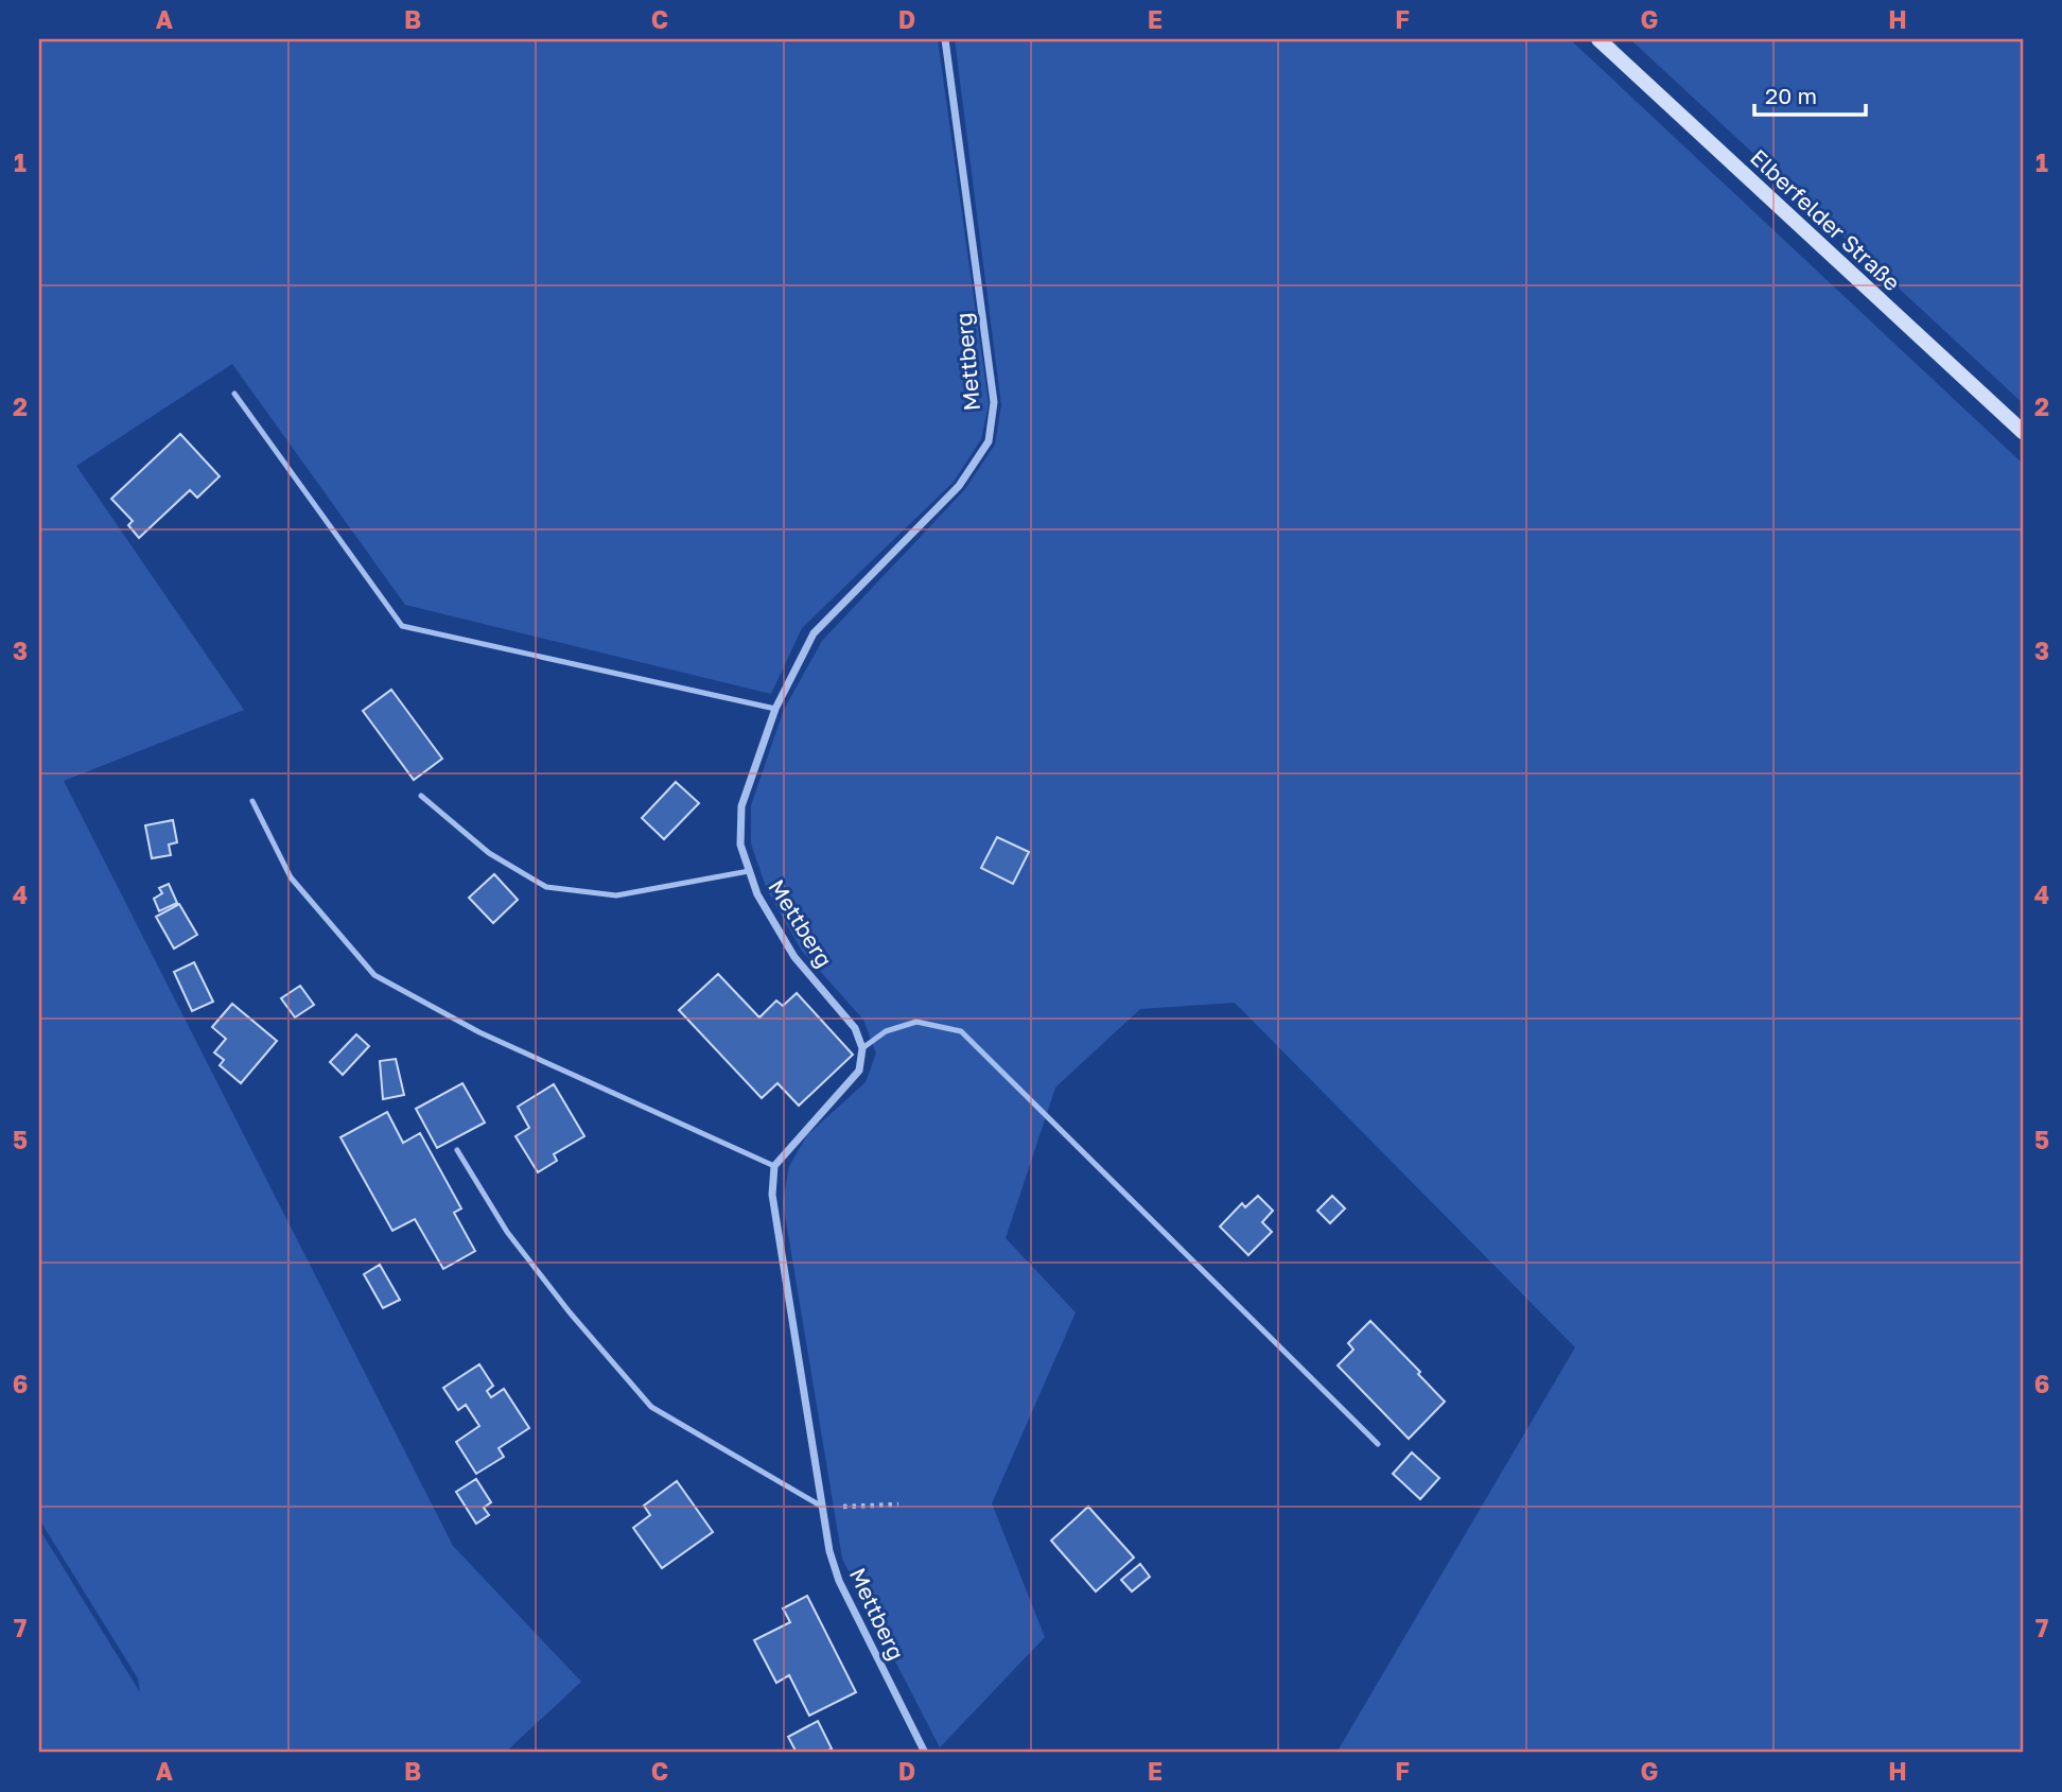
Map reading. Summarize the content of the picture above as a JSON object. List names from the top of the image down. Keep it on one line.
{"streets":{"main road":["Elberfelder Straße"],"street":["Mettberg"]},"scale_bar":"20 m","grid":{"columns":["A","B","C","D","E","F","G","H"],"rows":["1","2","3","4","5","6","7"]}}
